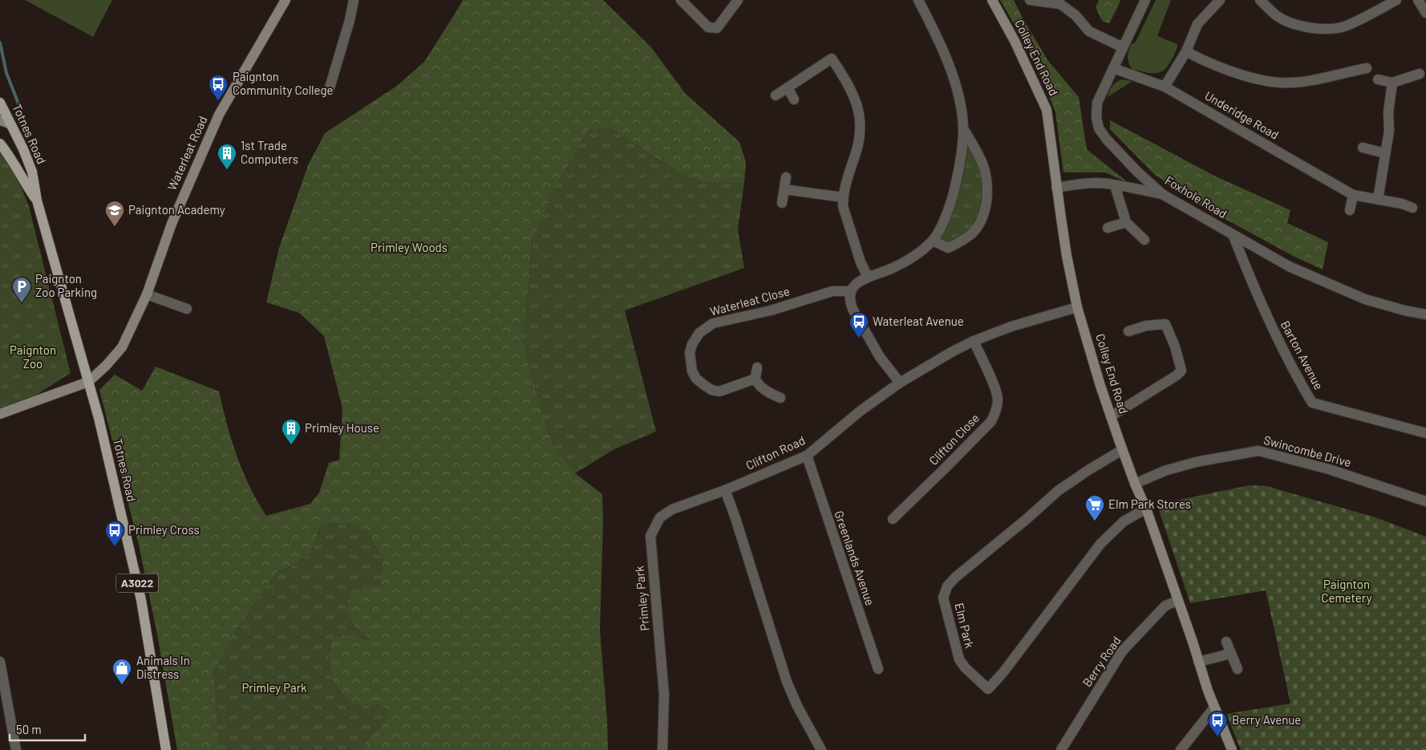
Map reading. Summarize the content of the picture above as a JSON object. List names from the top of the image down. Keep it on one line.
{"streets":{"main road":["Totnes Road","A3022"],"street":["Colley End Road","Underidge Road","Waterleat Road","Foxhole Road","Waterleat Close","Barton Avenue","Clifton Close","Swincombe Drive","Clifton Road","Greenlands Avenue","Primley Park","Elm Park","Berry Road"]},"crossings":[["Colley End Road","Swincombe Drive"],["Colley End Road","Clifton Road"],["Colley End Road","Elm Park"],["Colley End Road","Berry Road"],["Underidge Road","Foxhole Road"],["Totnes Road","Waterleat Road"],["Foxhole Road","Barton Avenue"],["Clifton Close","Clifton Road"],["Clifton Road","Greenlands Avenue"],["Clifton Road","Primley Park"]],"parks":["Primley Woods","Paignton Zoo","Paignton Cemetery","Primley Park"],"places":{"bus stop":["Paignton Community College","Waterleat Avenue","Primley Cross","Berry Avenue"],"building":["1st Trade Computers","Primley House"],"school or university":["Paignton Academy"],"parking":["Paignton Zoo Parking"],"supermarket":["Elm Park Stores"],"shop":["Animals In Distress"]},"scale_bar":"50 m"}
